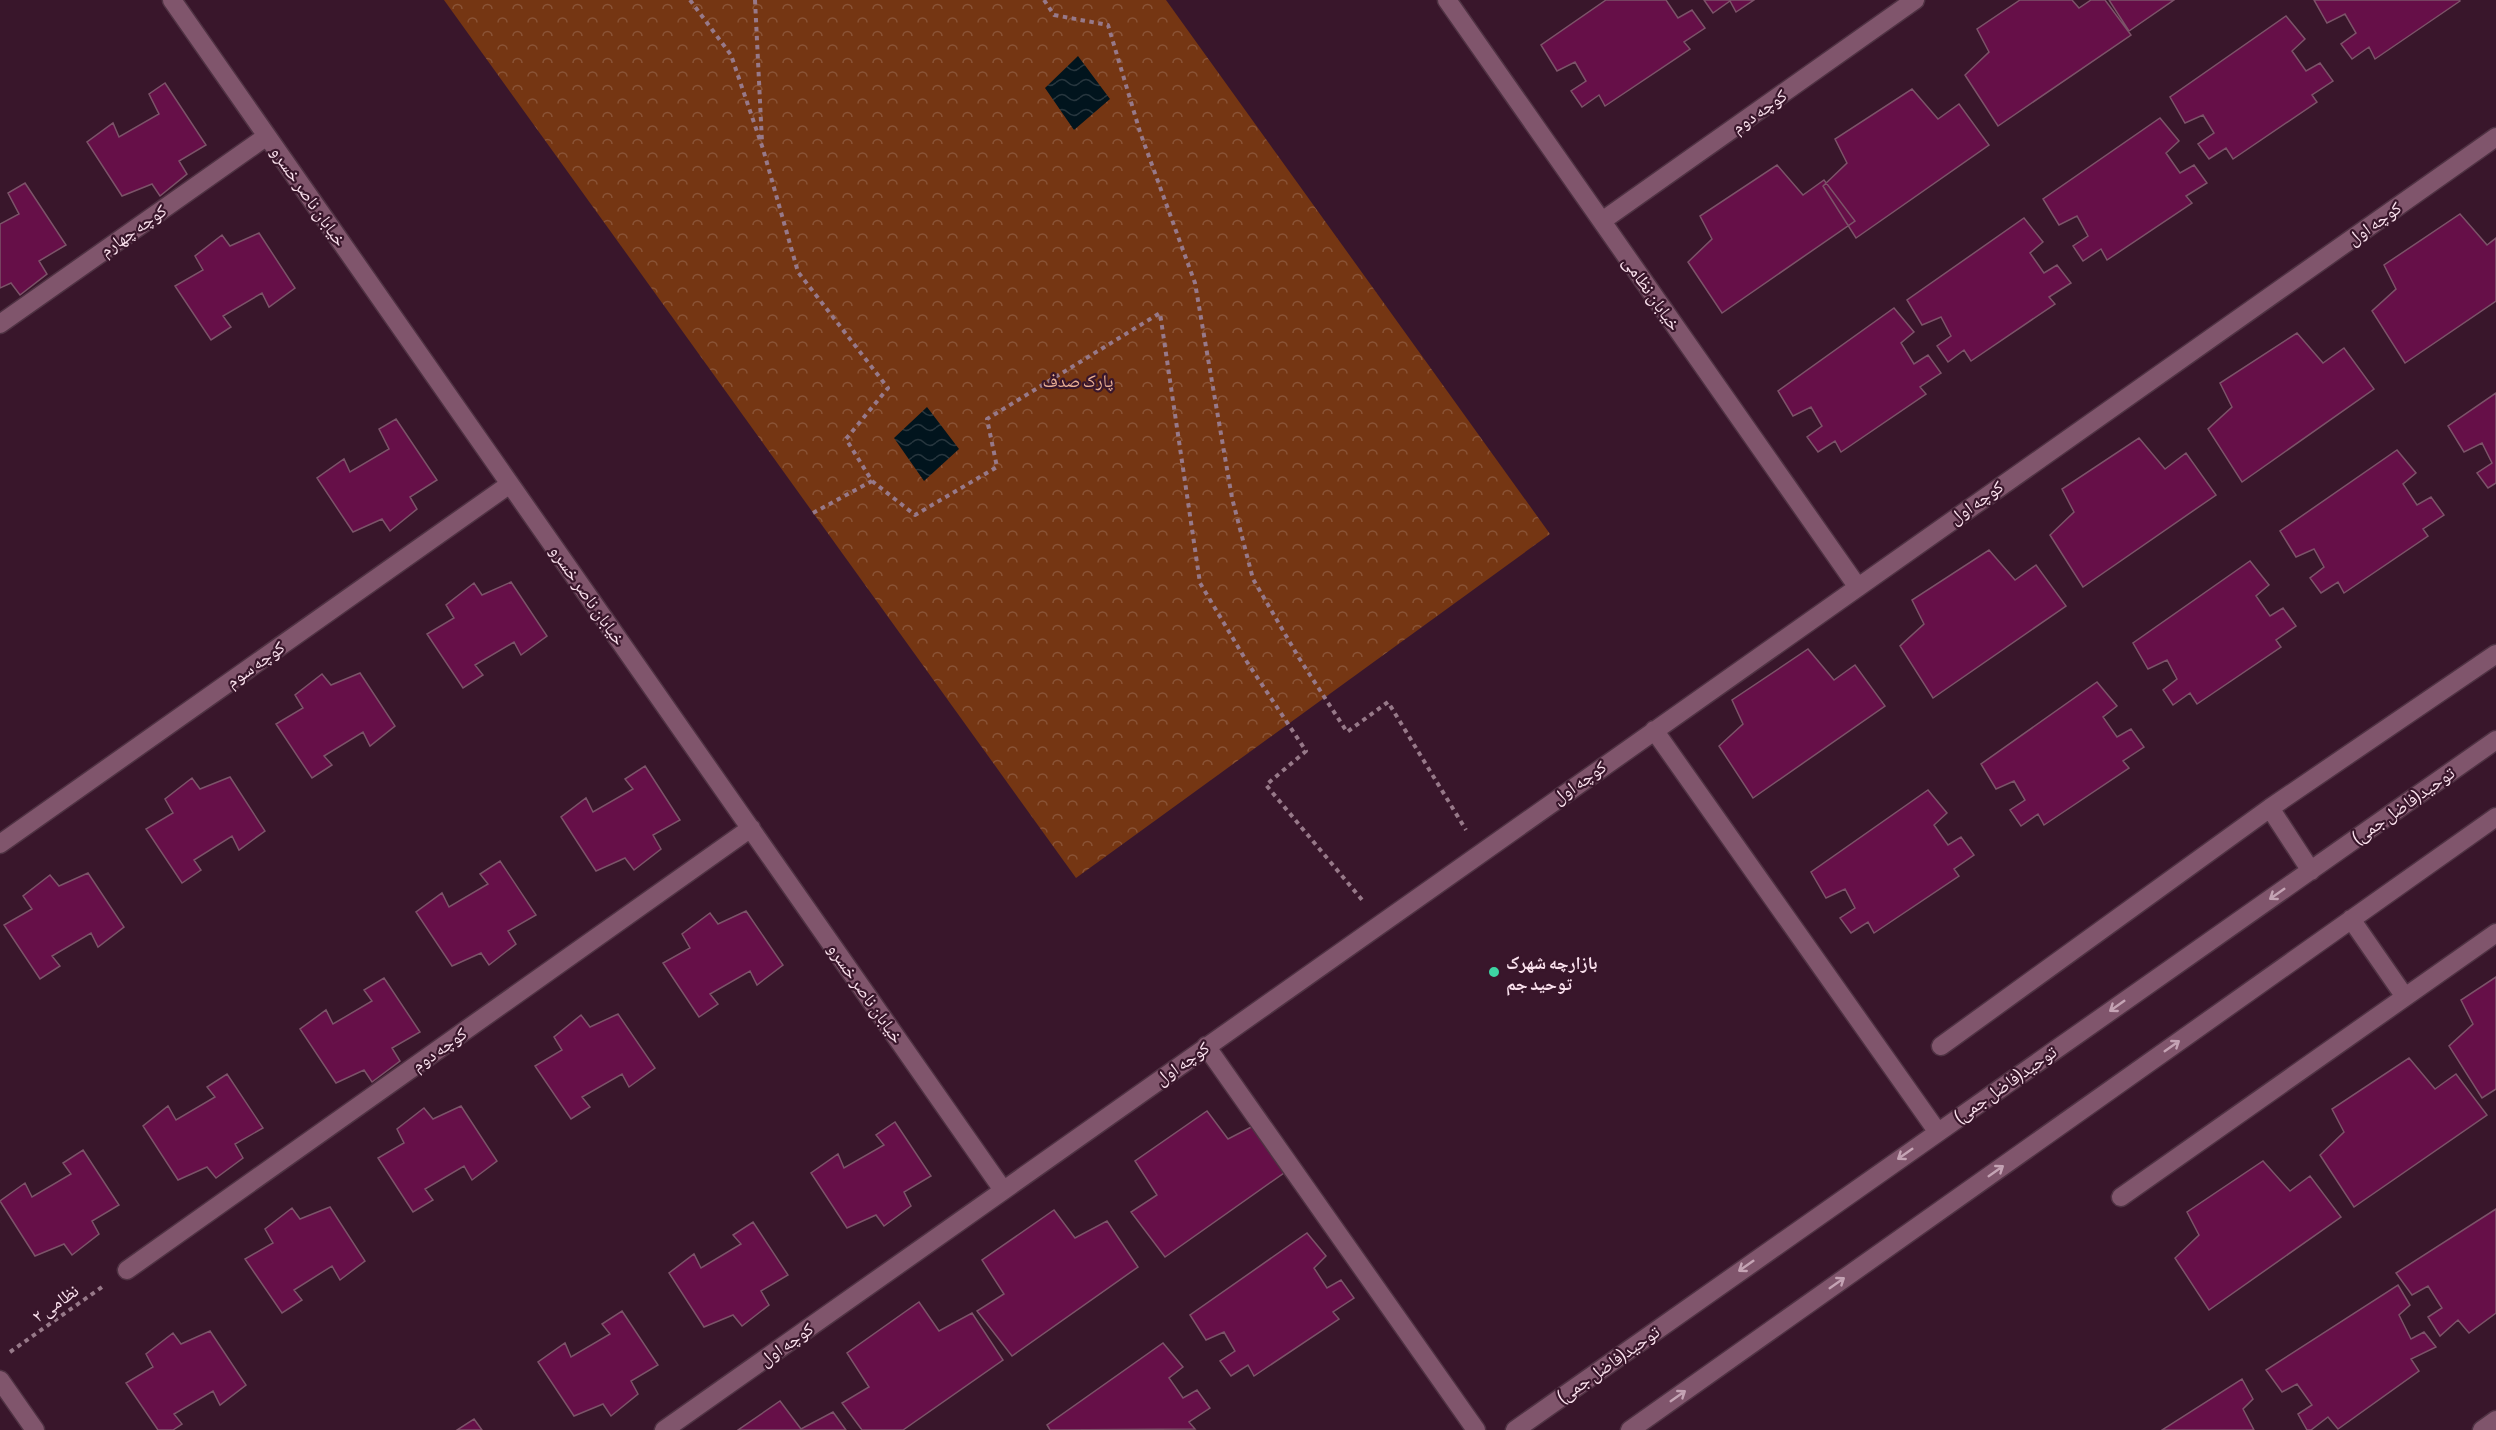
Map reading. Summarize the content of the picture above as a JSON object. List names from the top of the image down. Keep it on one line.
{"streets":{"street":["کوچه دوم","خیابان ناصر خسرو","کوچه اول","کوچه چهارم","خیابان نظامی","کوچه سوم","توحید(فاضل جمی)"],"path":["نظامی ۲"]},"crossings":[["کوچه دوم","خیابان ناصر خسرو"],["کوچه دوم","خیابان نظامی"],["کوچه دوم","نظامی ۲"],["خیابان ناصر خسرو","کوچه اول"],["خیابان ناصر خسرو","کوچه چهارم"],["خیابان ناصر خسرو","کوچه سوم"],["کوچه اول","خیابان نظامی"]],"parks":["پارک صدف"],"places":["بازارچه شهرک توحید جم"]}
